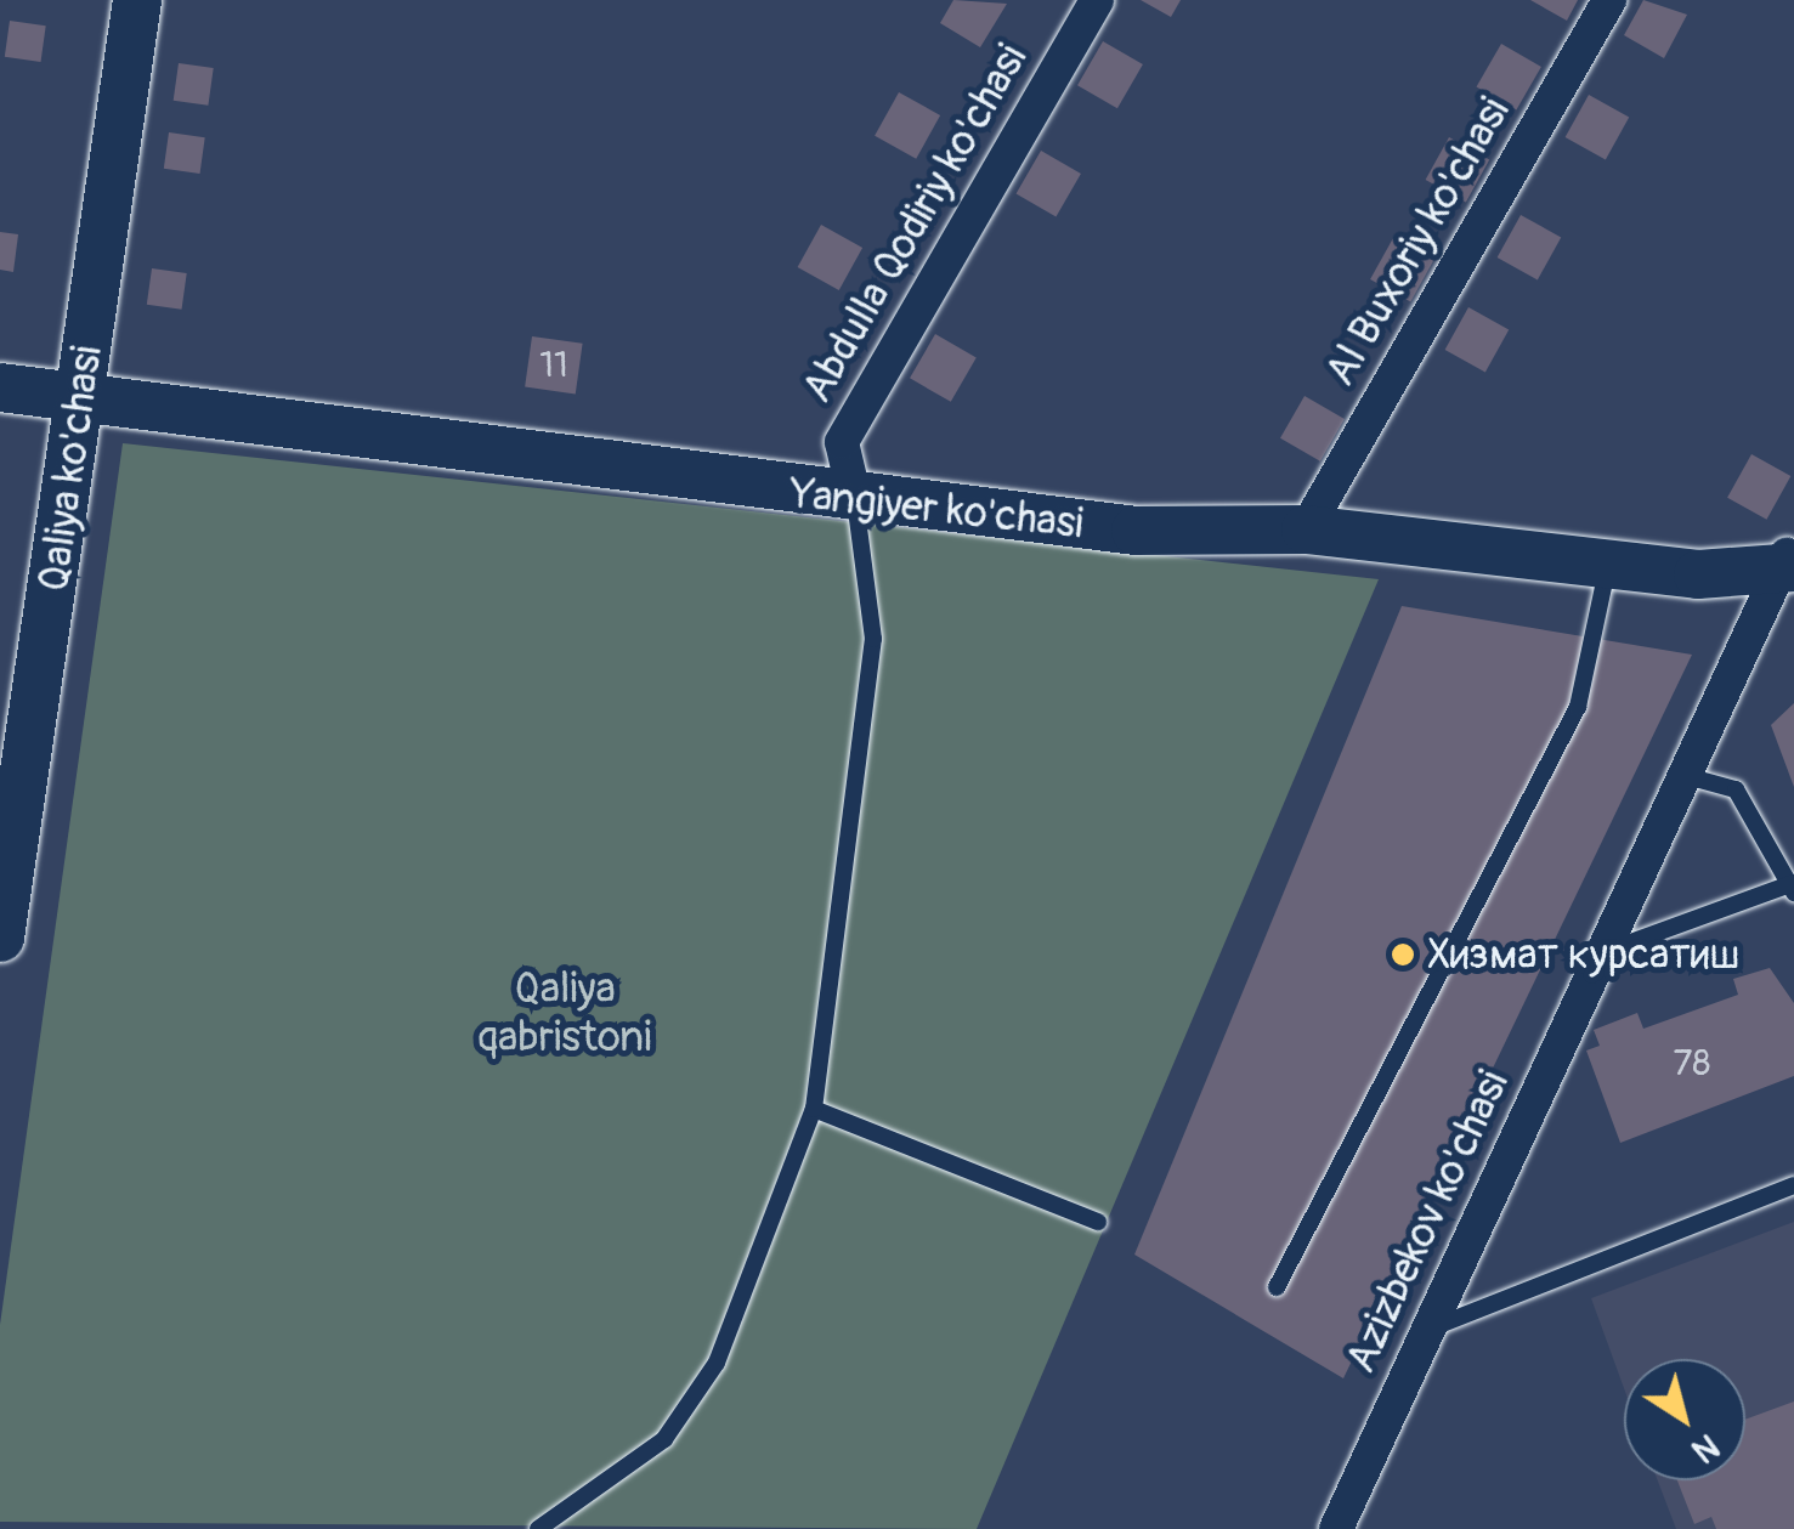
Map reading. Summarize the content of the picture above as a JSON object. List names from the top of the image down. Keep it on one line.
{"streets":{"street":["Abdulla Qodiriy ko'chasi","Al Buxoriy ko'chasi","Qaliya ko'chasi","Yangiyer ko'chasi","Azizbekov ko'chasi"]},"crossings":[["Abdulla Qodiriy ko'chasi","Yangiyer ko'chasi"],["Al Buxoriy ko'chasi","Yangiyer ko'chasi"],["Qaliya ko'chasi","Yangiyer ko'chasi"],["Yangiyer ko'chasi","Azizbekov ko'chasi"]],"parks":["Qaliya qabristoni"],"places":["Хизмат курсатиш"],"house_numbers":["11","78"],"north":"bottom right"}
